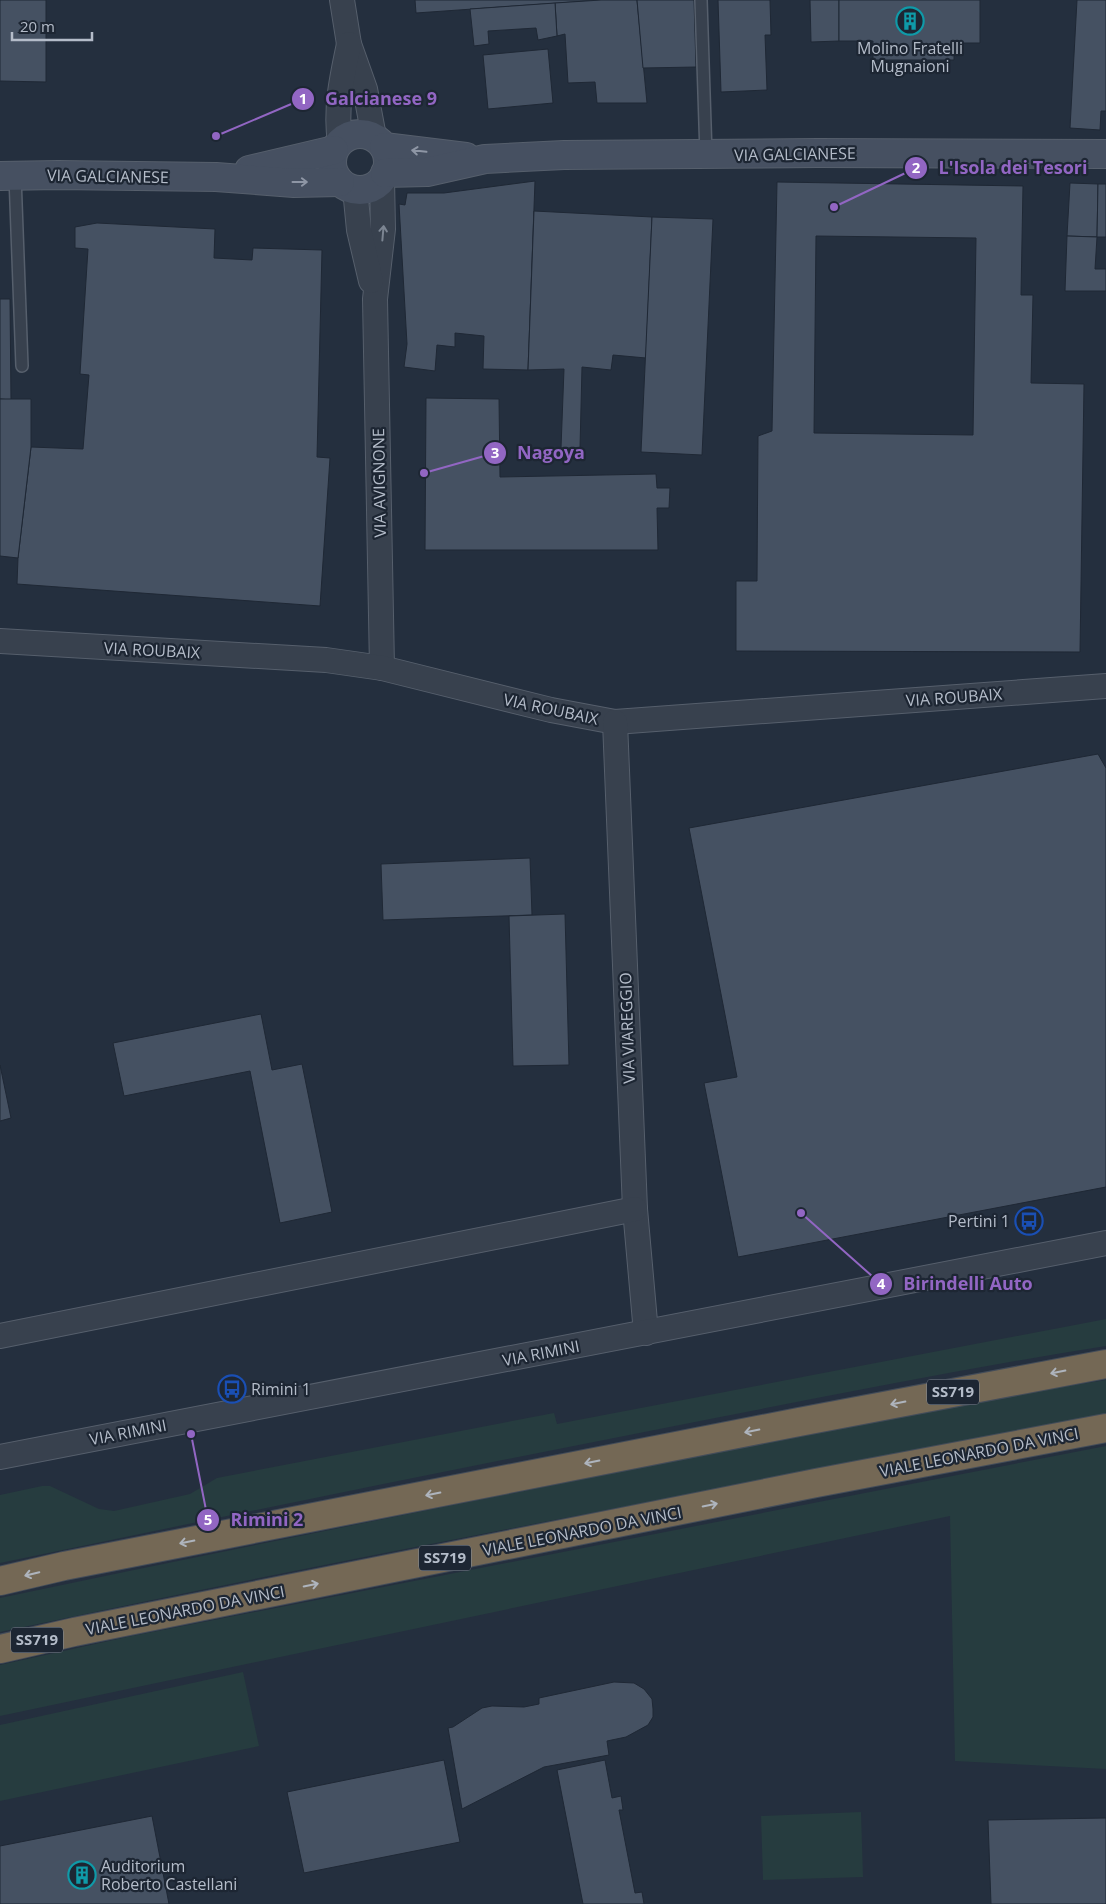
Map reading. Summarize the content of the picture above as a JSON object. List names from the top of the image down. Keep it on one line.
{"streets":{"highway":["SS719","VIALE LEONARDO DA VINCI"],"street":["VIA GALCIANESE","VIA AVIGNONE","VIA ROUBAIX","VIA VIAREGGIO","VIA RIMINI"]},"crossings":[["VIA GALCIANESE","VIA AVIGNONE"],["VIA AVIGNONE","VIA ROUBAIX"],["VIA ROUBAIX","VIA VIAREGGIO"],["VIA VIAREGGIO","VIA RIMINI"]],"places":{"building":["Molino Fratelli Mugnaioni","Auditorium Roberto Castellani"],"other":["Galcianese 9","L'Isola dei Tesori","Nagoya","Birindelli Auto","Rimini 2"],"bus stop":["Pertini 1","Rimini 1"]},"scale_bar":"20 m"}
